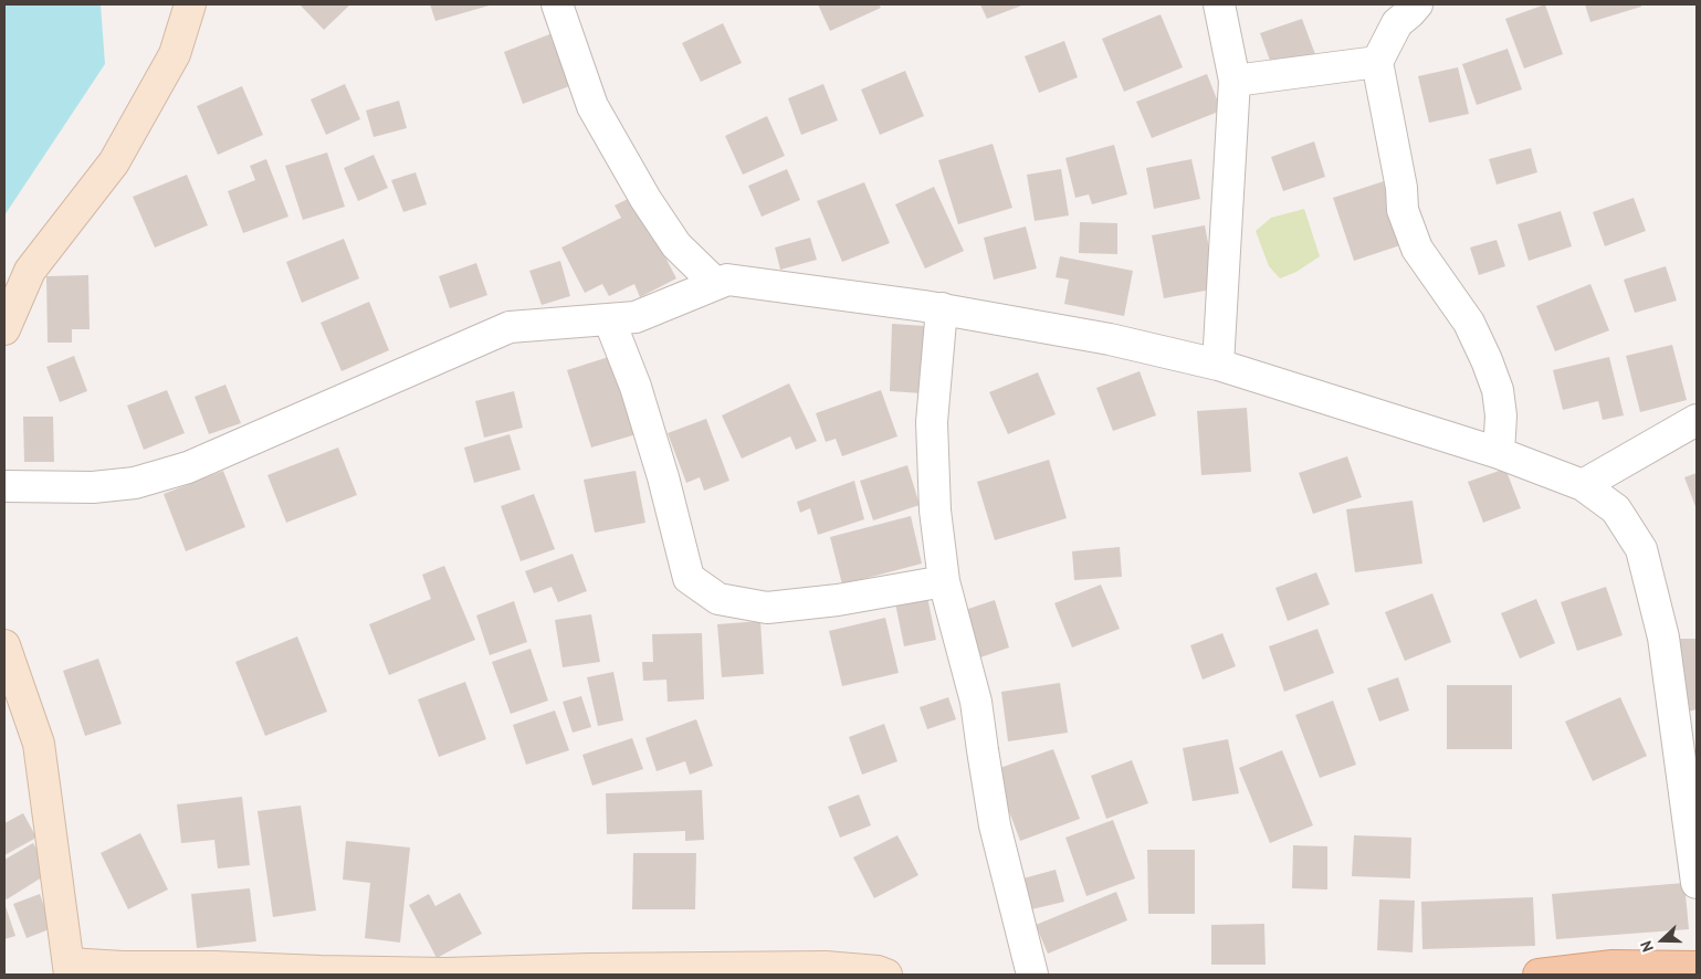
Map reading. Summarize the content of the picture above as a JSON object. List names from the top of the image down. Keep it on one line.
{"north":"left"}
